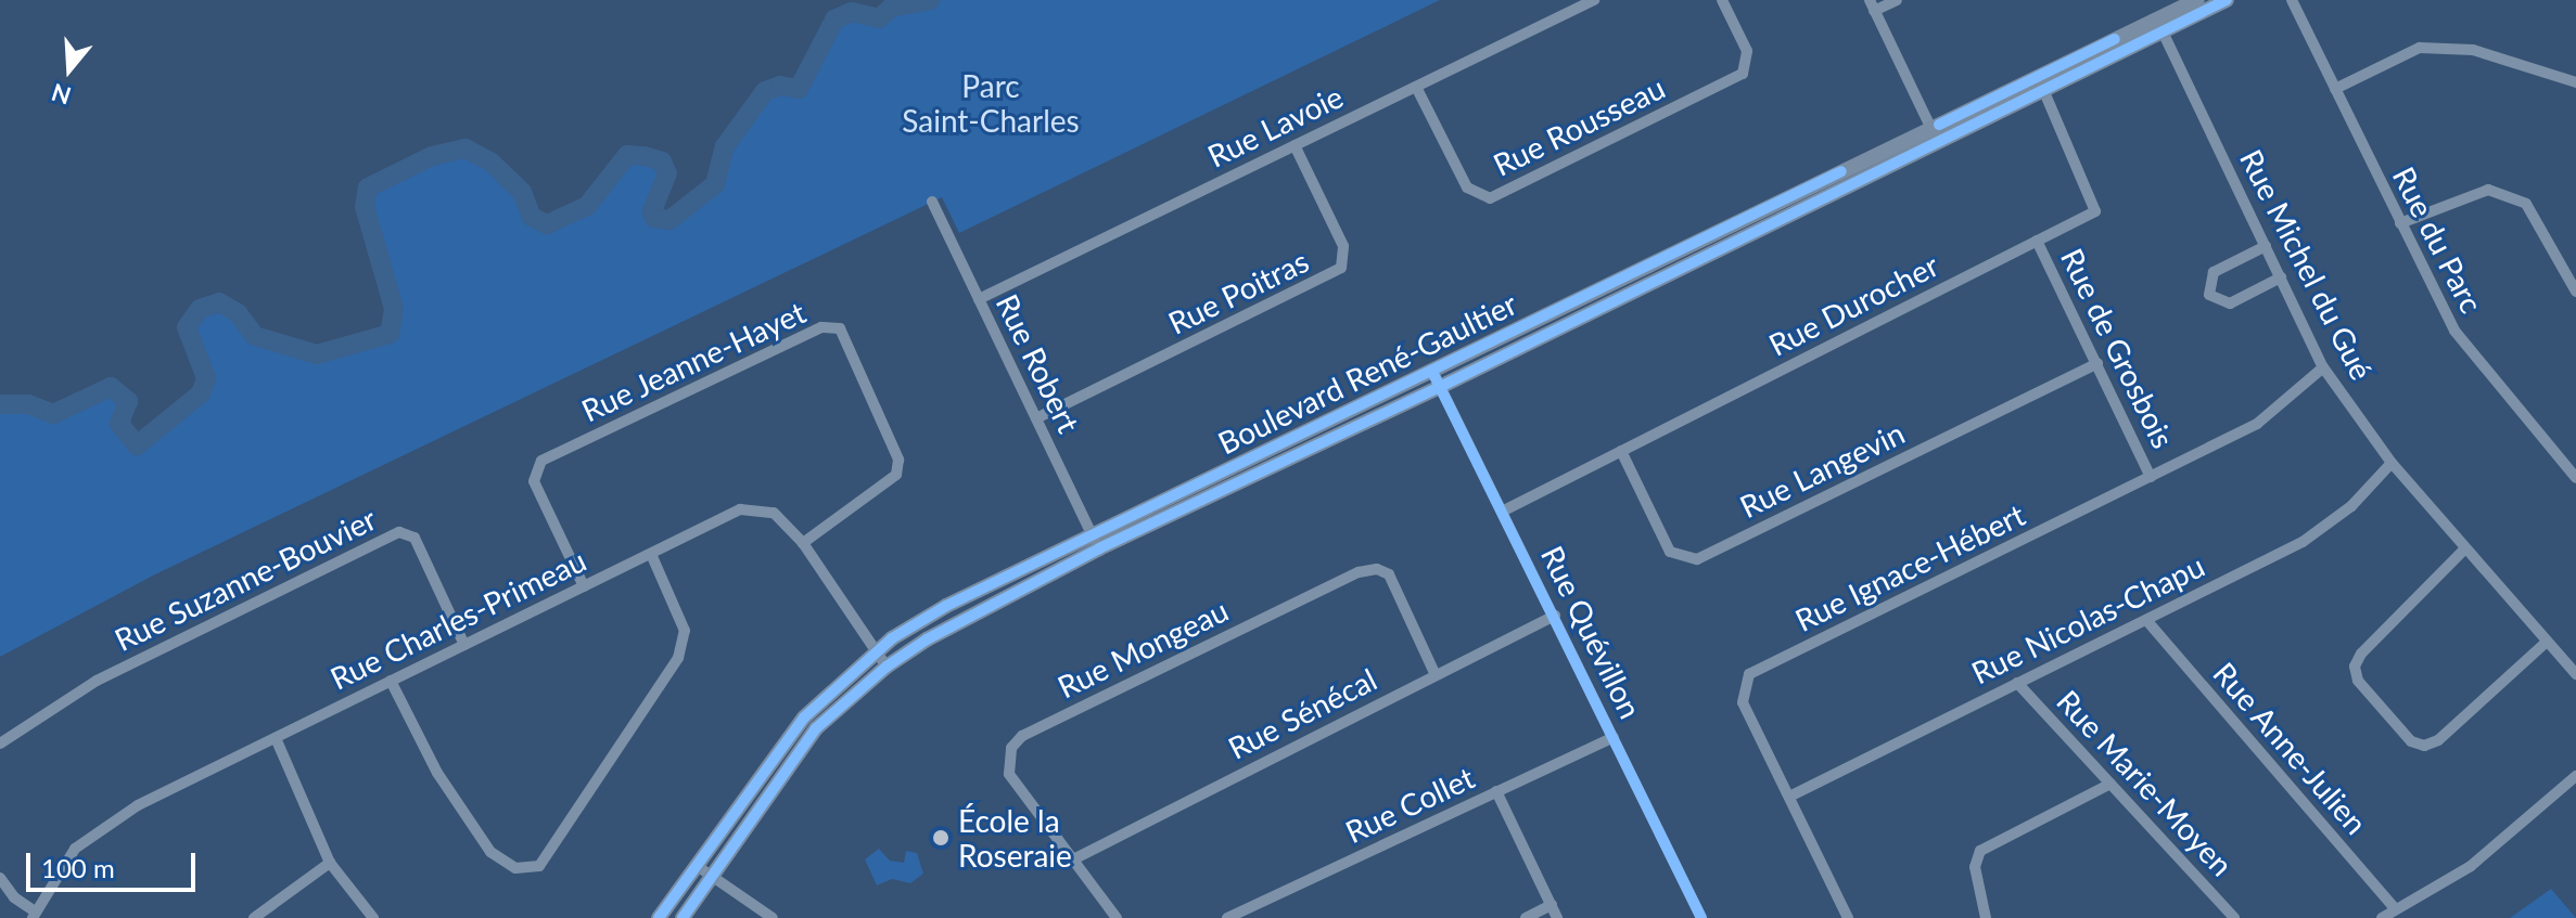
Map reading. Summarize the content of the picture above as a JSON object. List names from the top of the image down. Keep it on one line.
{"streets":{"street":["Rue Lavoie","Rue Rousseau","Rue du Parc","Rue Michel du Gué","Rue Poitras","Rue Durocher","Rue de Grosbois","Rue Jeanne-Hayet","Rue Robert","Boulevard René-Gaultier","Rue Langevin","Rue Ignace-Hébert","Rue Suzanne-Bouvier","Rue Charles-Primeau","Rue Nicolas-Chapu","Rue Quévillon","Rue Mongeau","Rue Sénécal","Rue Anne-Julien","Rue Marie-Moyen","Rue Collet"]},"crossings":[["Rue Lavoie","Rue Rousseau"],["Rue Lavoie","Rue Poitras"],["Rue Lavoie","Rue Robert"],["Rue Michel du Gué","Boulevard René-Gaultier"],["Rue Michel du Gué","Rue Ignace-Hébert"],["Rue Michel du Gué","Rue Nicolas-Chapu"],["Rue Poitras","Rue Robert"],["Rue Durocher","Rue de Grosbois"],["Rue Durocher","Boulevard René-Gaultier"],["Rue Durocher","Rue Langevin"],["Rue Durocher","Rue Quévillon"],["Rue de Grosbois","Rue Langevin"],["Rue de Grosbois","Rue Ignace-Hébert"],["Rue Jeanne-Hayet","Rue Charles-Primeau"],["Rue Robert","Boulevard René-Gaultier"],["Boulevard René-Gaultier","Rue Charles-Primeau"],["Boulevard René-Gaultier","Rue Quévillon"],["Rue Ignace-Hébert","Rue Nicolas-Chapu"],["Rue Suzanne-Bouvier","Rue Charles-Primeau"],["Rue Nicolas-Chapu","Rue Anne-Julien"],["Rue Nicolas-Chapu","Rue Marie-Moyen"],["Rue Quévillon","Rue Sénécal"],["Rue Quévillon","Rue Collet"],["Rue Mongeau","Rue Sénécal"]],"parks":["Parc Saint-Charles"],"places":["École la Roseraie"],"scale_bar":"100 m","north":"bottom"}
